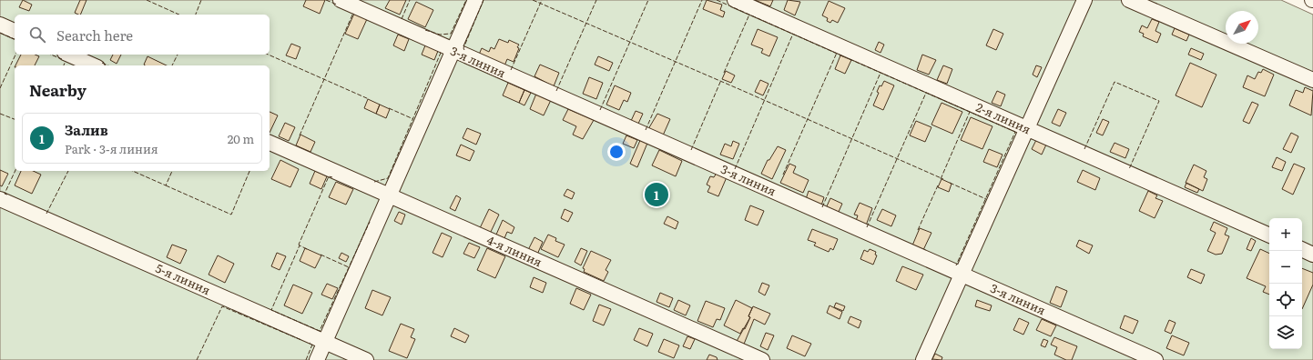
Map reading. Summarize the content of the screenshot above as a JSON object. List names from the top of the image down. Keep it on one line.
{"streets":{"street":["3-я линия","2-я линия","4-я линия","5-я линия"]},"north":"top right","page":{"search":"Search here","heading":"Nearby","list":[{"mark":"1","name":"Залив","note":"Park · 3-я линия","value":"20 m"}],"pins":"1","map_buttons":["+","−"]}}
